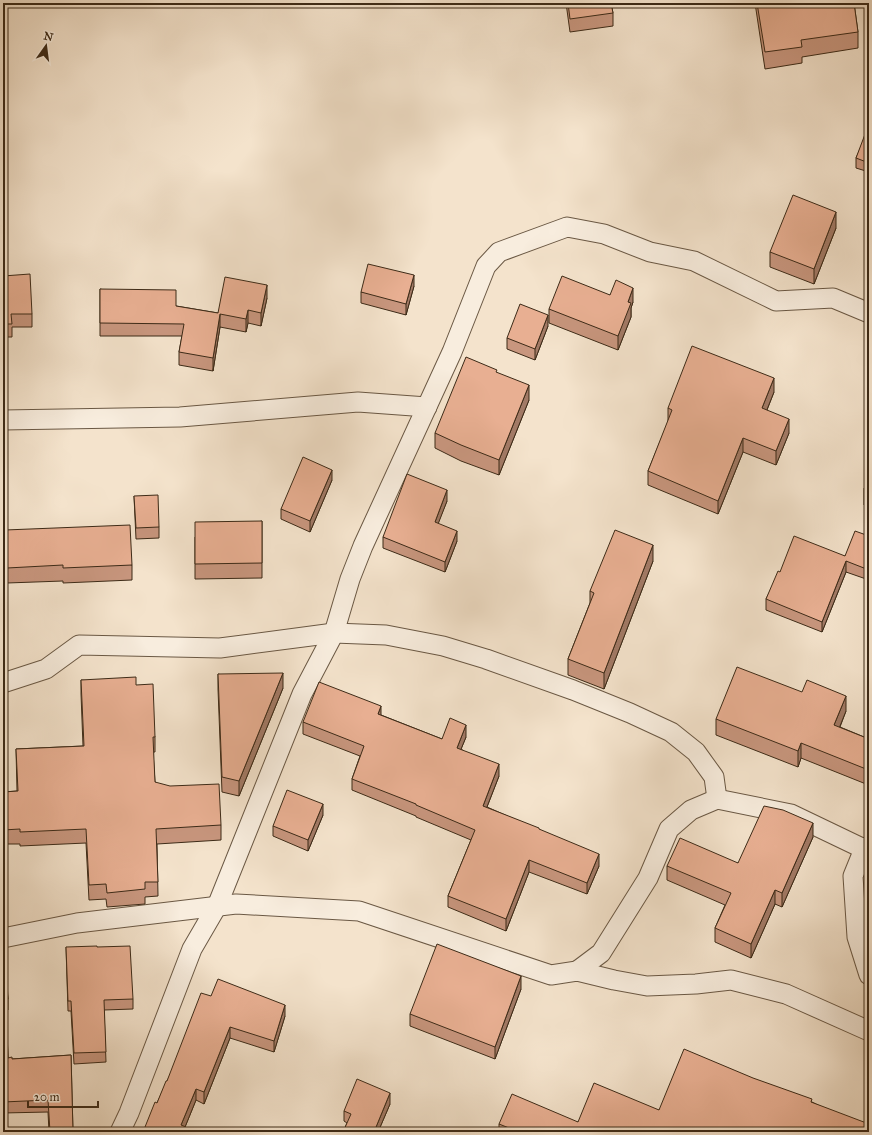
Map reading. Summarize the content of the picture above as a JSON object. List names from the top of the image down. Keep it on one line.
{"scale_bar":"20 m","north":"top"}
